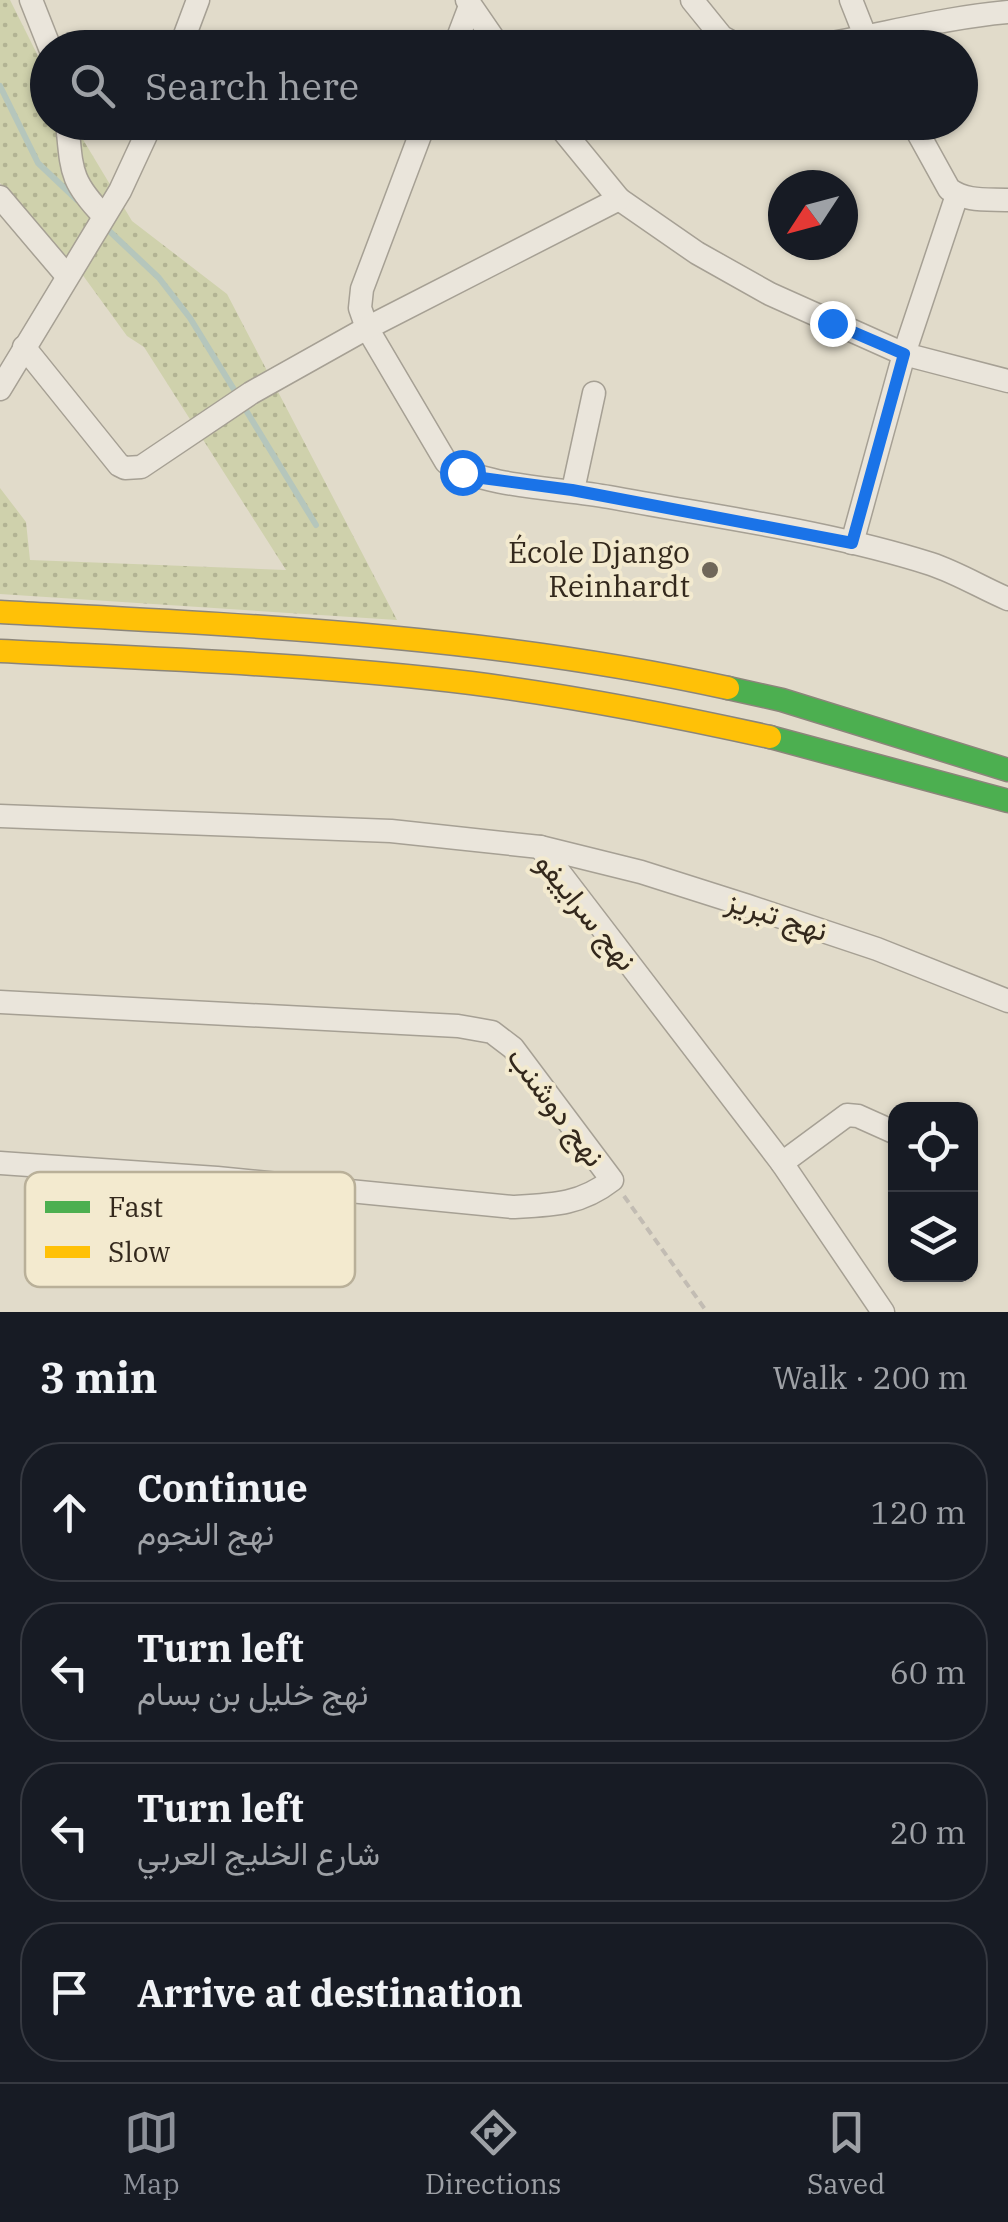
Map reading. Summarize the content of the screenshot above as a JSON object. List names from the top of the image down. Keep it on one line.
{"streets":{"street":["نهج سراييفو","نهج تبريز","نهج دوشنب"]},"crossings":[["نهج سراييفو","نهج تبريز"]],"places":["École Django Reinhardt"],"legend":["Fast","Slow"],"north":"bottom left","page":{"search":"Search here","heading":["3 min","Walk · 200 m"],"list":[["Continue","نهج النجوم","120 m"],["Turn left","نهج خليل بن بسام","60 m"],["Turn left","شارع الخليج العربي","20 m"],"Arrive at destination"],"nav":["Map","Directions","Saved"]}}
